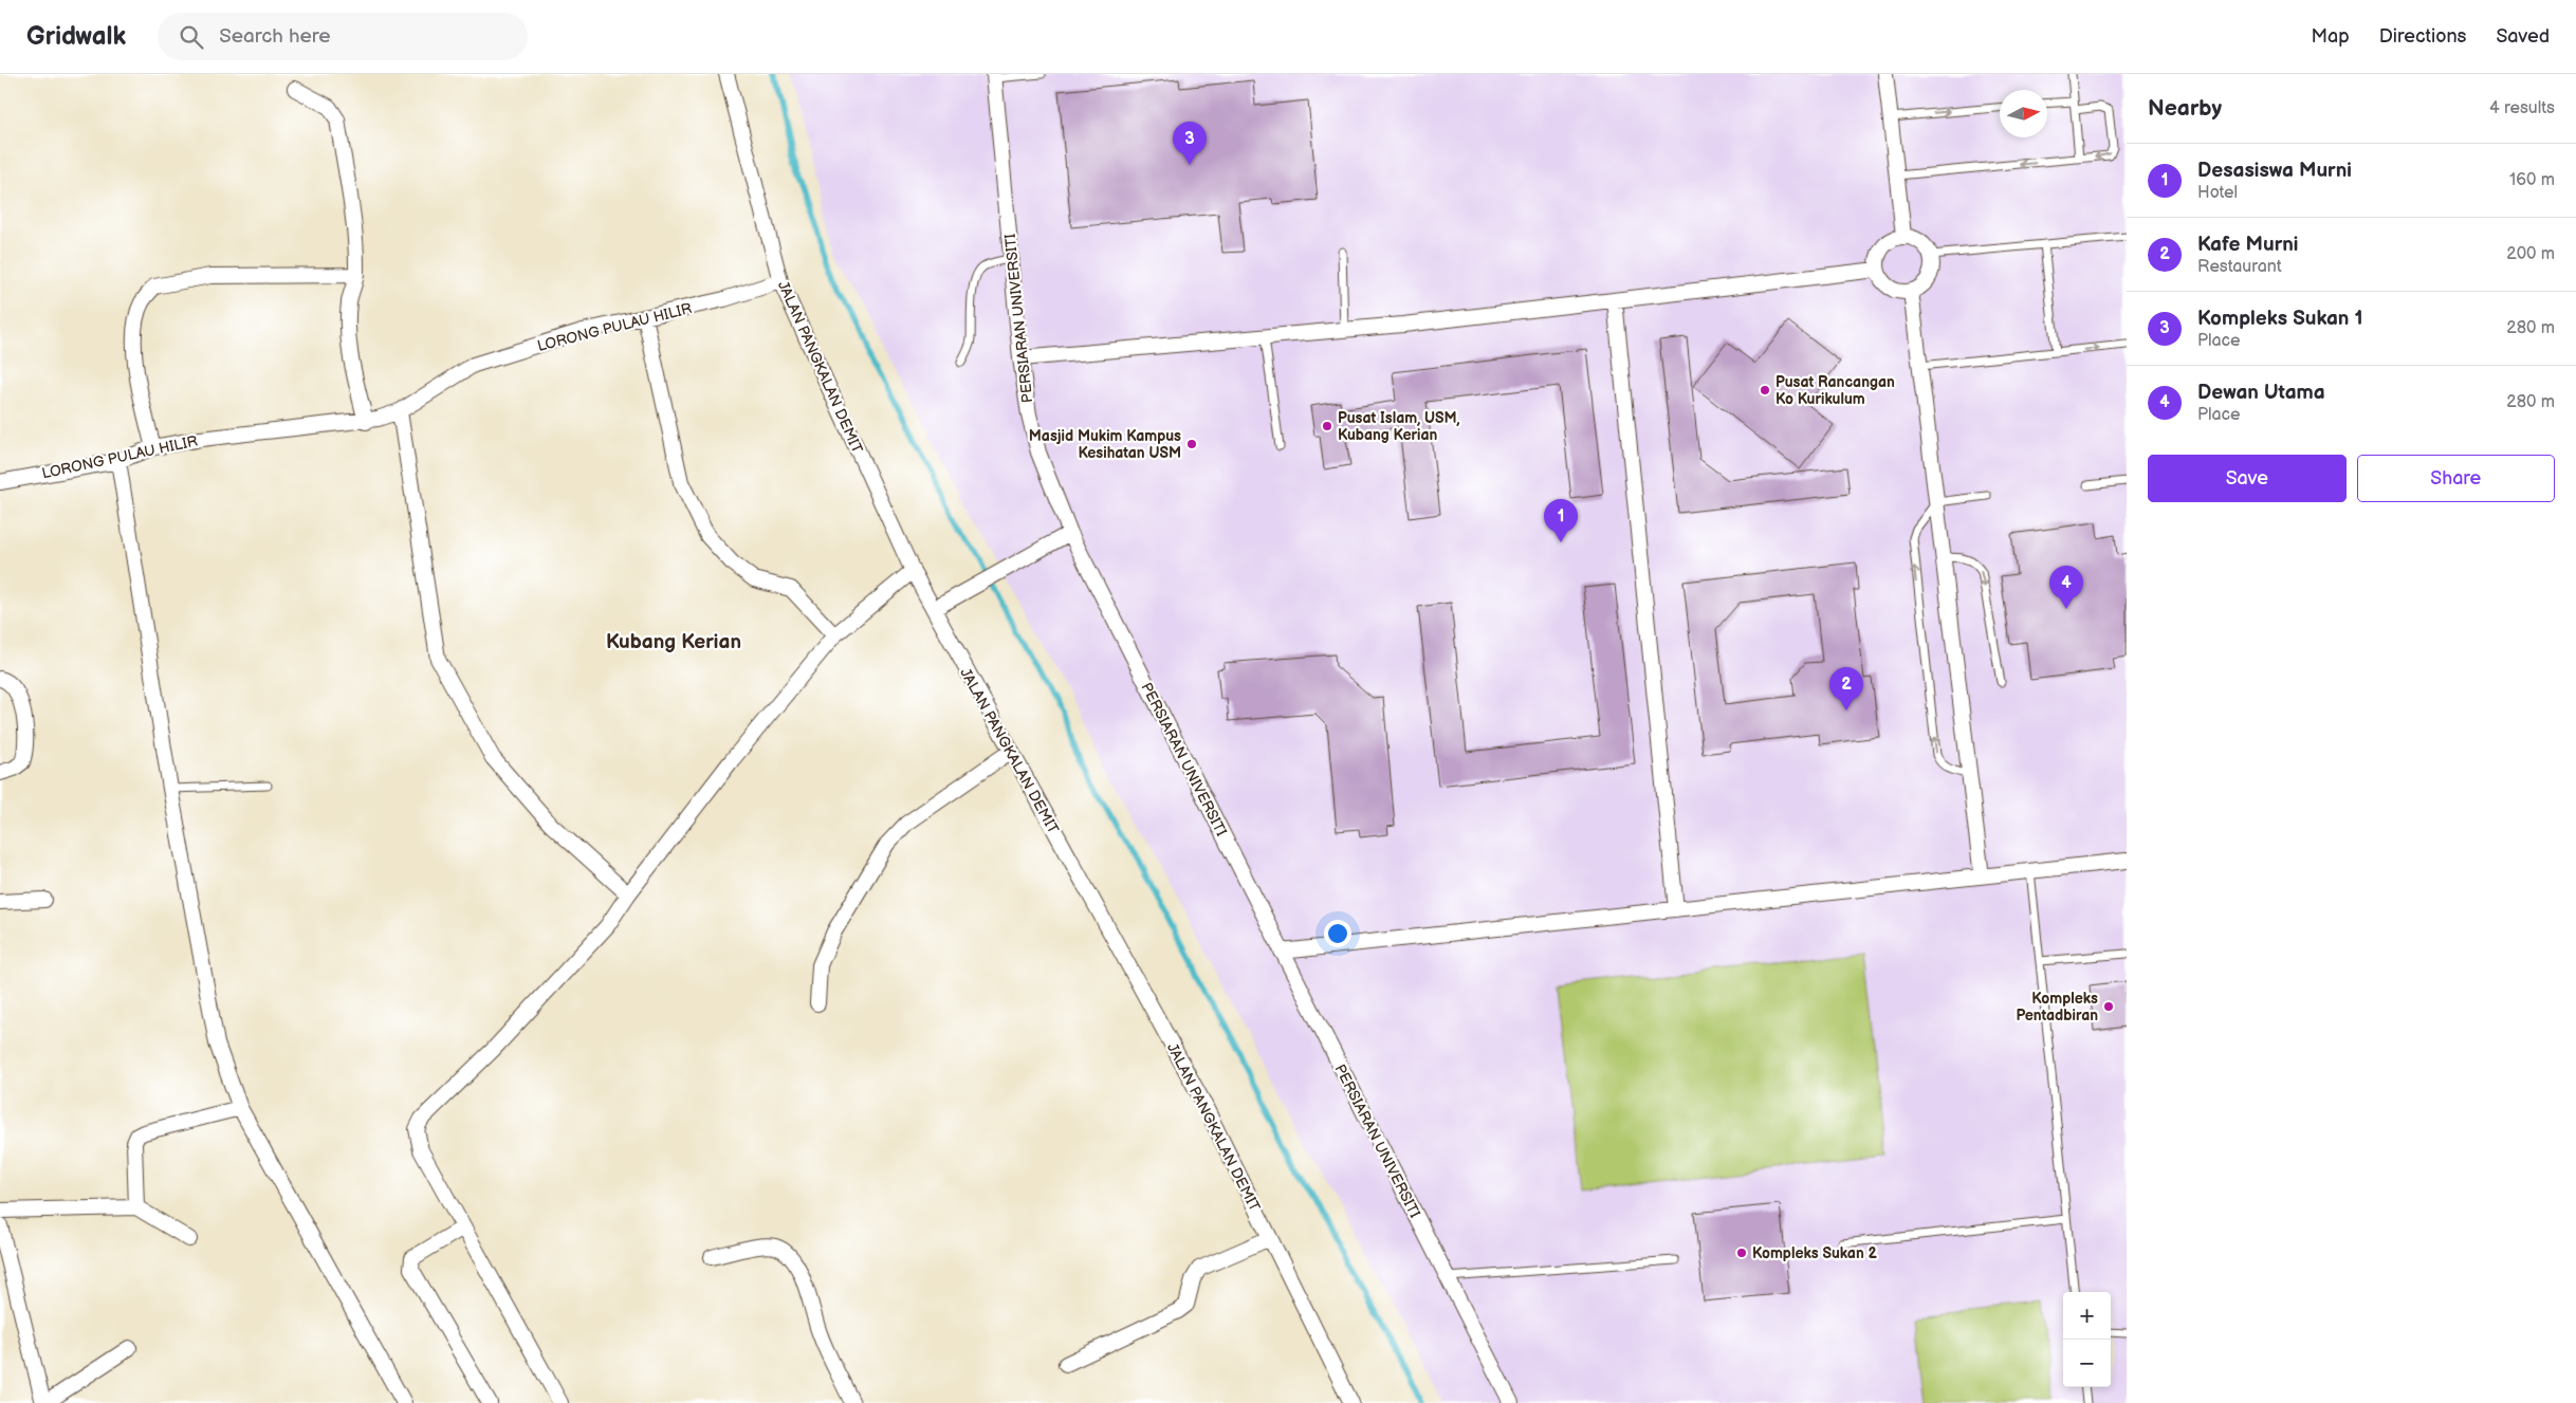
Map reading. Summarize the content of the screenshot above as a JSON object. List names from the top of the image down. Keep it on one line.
{"streets":{"street":["PERSIARAN UNIVERSITI","LORONG PULAU HILIR","JALAN PANGKALAN DEMIT"]},"crossings":[["LORONG PULAU HILIR","JALAN PANGKALAN DEMIT"]],"districts":["Kubang Kerian"],"places":["Pusat Rancangan Ko Kurikulum","Pusat Islam, USM, Kubang Kerian","Masjid Mukim Kampus Kesihatan USM","Kompleks Pentadbiran","Kompleks Sukan 2"],"north":"right","page":{"header":"Gridwalk","search":"Search here","nav":["Map","Directions","Saved"],"heading":["Nearby","4 results"],"pins":["3","1","4","2"],"list":[{"mark":"1","name":"Desasiswa Murni","note":"Hotel","value":"160 m"},{"mark":"2","name":"Kafe Murni","note":"Restaurant","value":"200 m"},{"mark":"3","name":"Kompleks Sukan 1","note":"Place","value":"280 m"},{"mark":"4","name":"Dewan Utama","note":"Place","value":"280 m"}],"buttons":["Save","Share"],"map_buttons":["+","−"]}}
